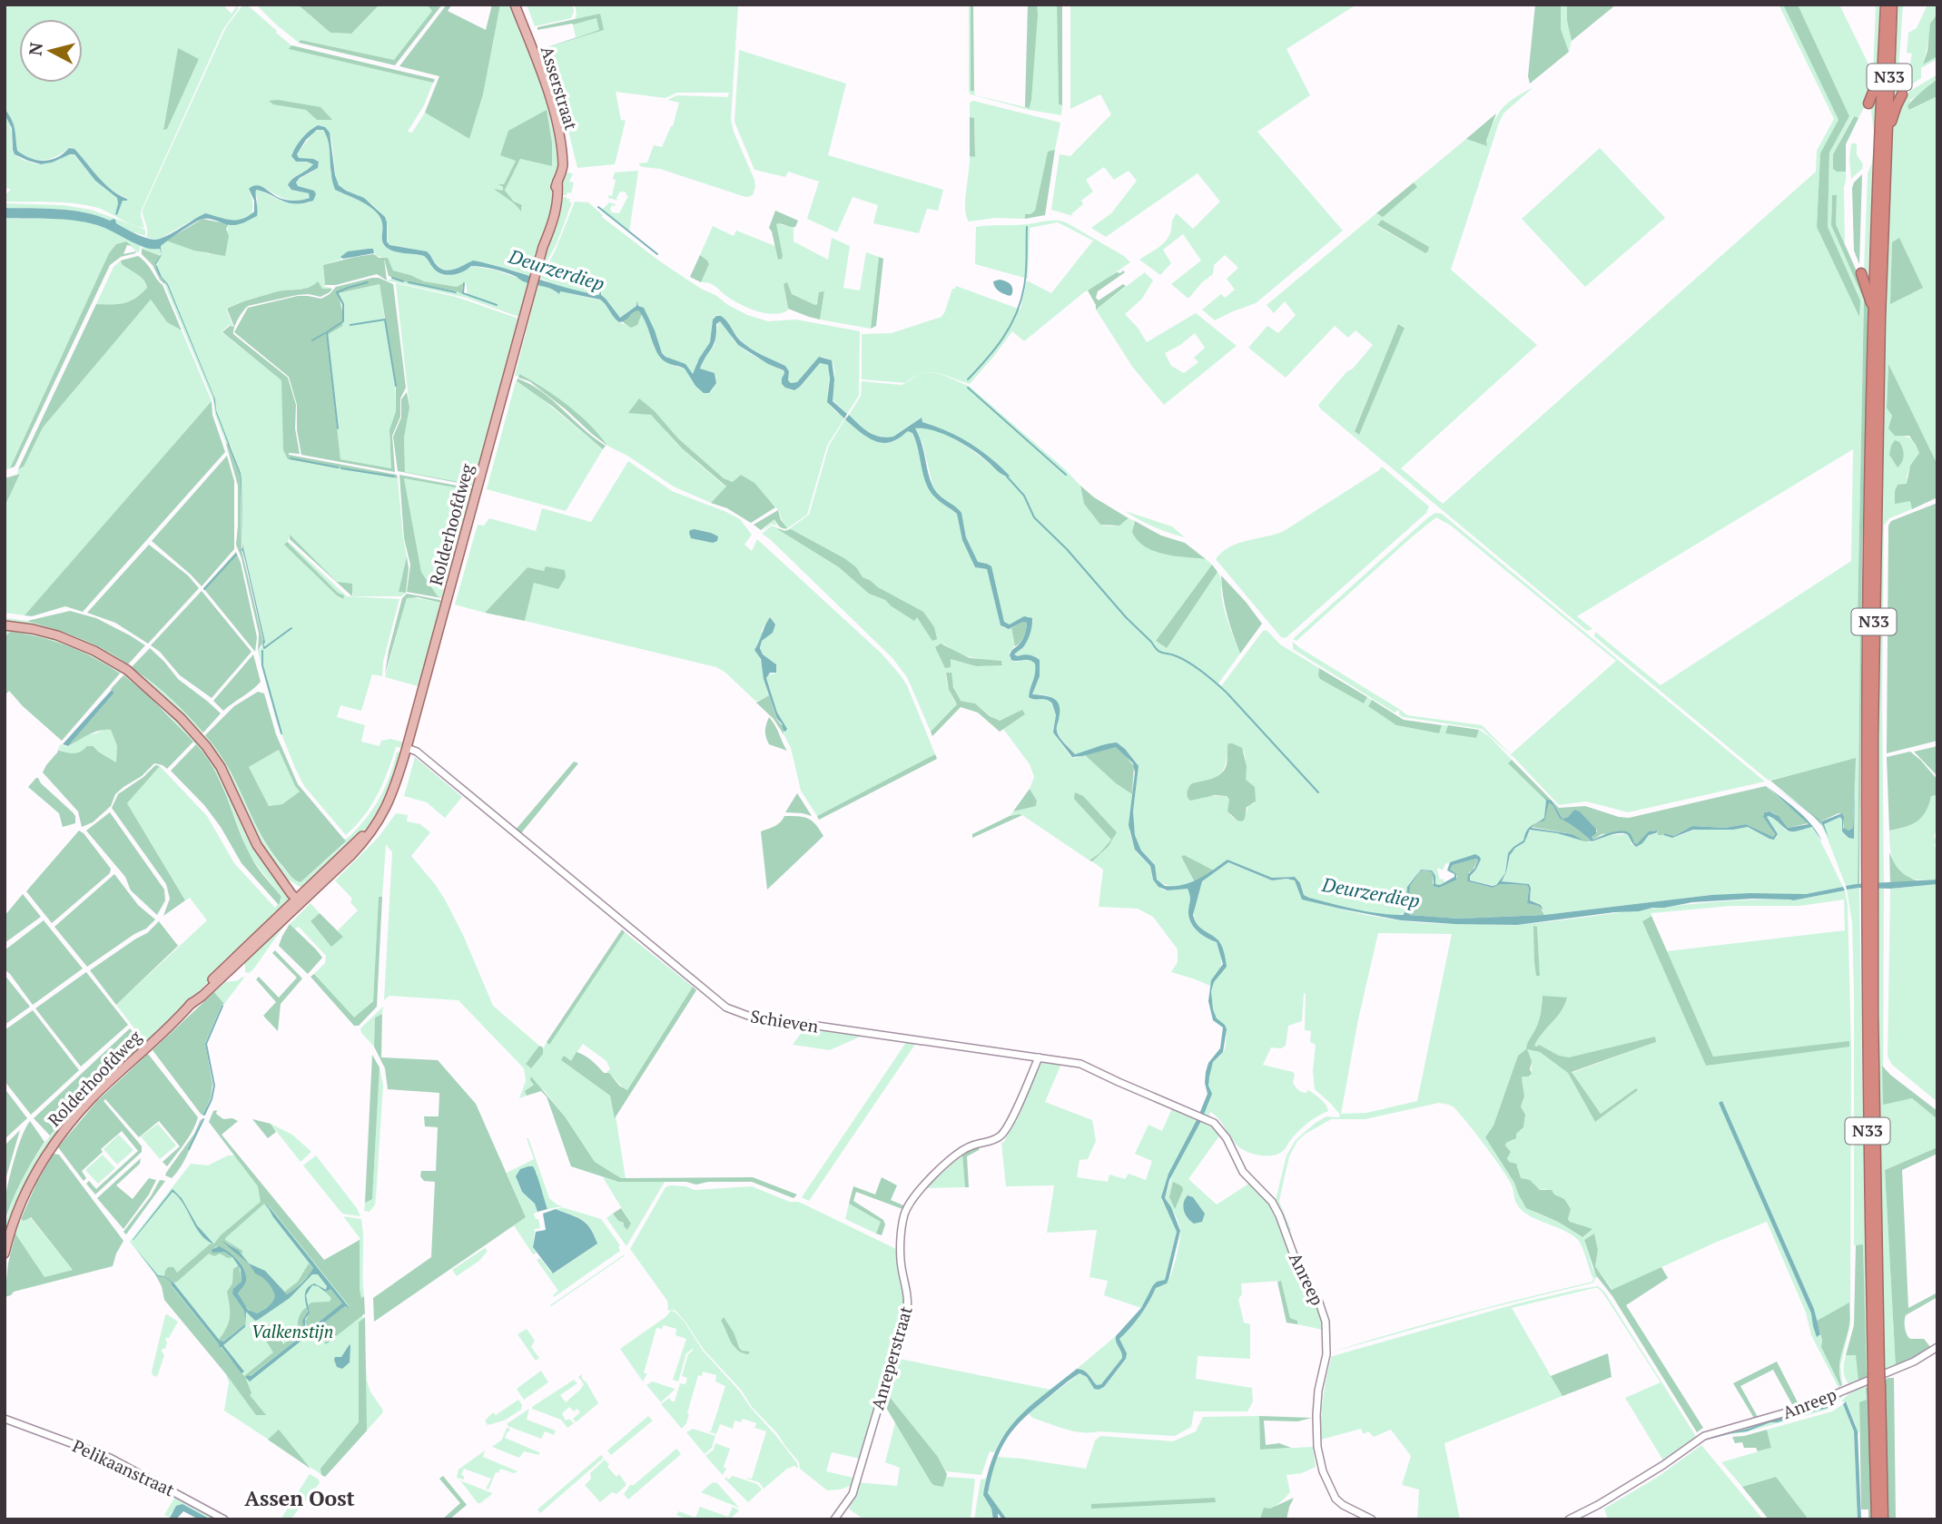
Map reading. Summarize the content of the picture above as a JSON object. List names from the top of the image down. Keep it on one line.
{"streets":{"highway":["N33"],"main road":["Asserstraat","Rolderhoofdweg"],"street":["Schieven","Anreep","Anreperstraat","Pelikaanstraat"]},"crossings":[["Asserstraat","Rolderhoofdweg"],["Rolderhoofdweg","Schieven"],["Schieven","Anreep"],["Schieven","Anreperstraat"]],"districts":["Assen Oost"],"water":["Deurzerdiep"],"parks":["Valkenstijn"],"north":"left"}
